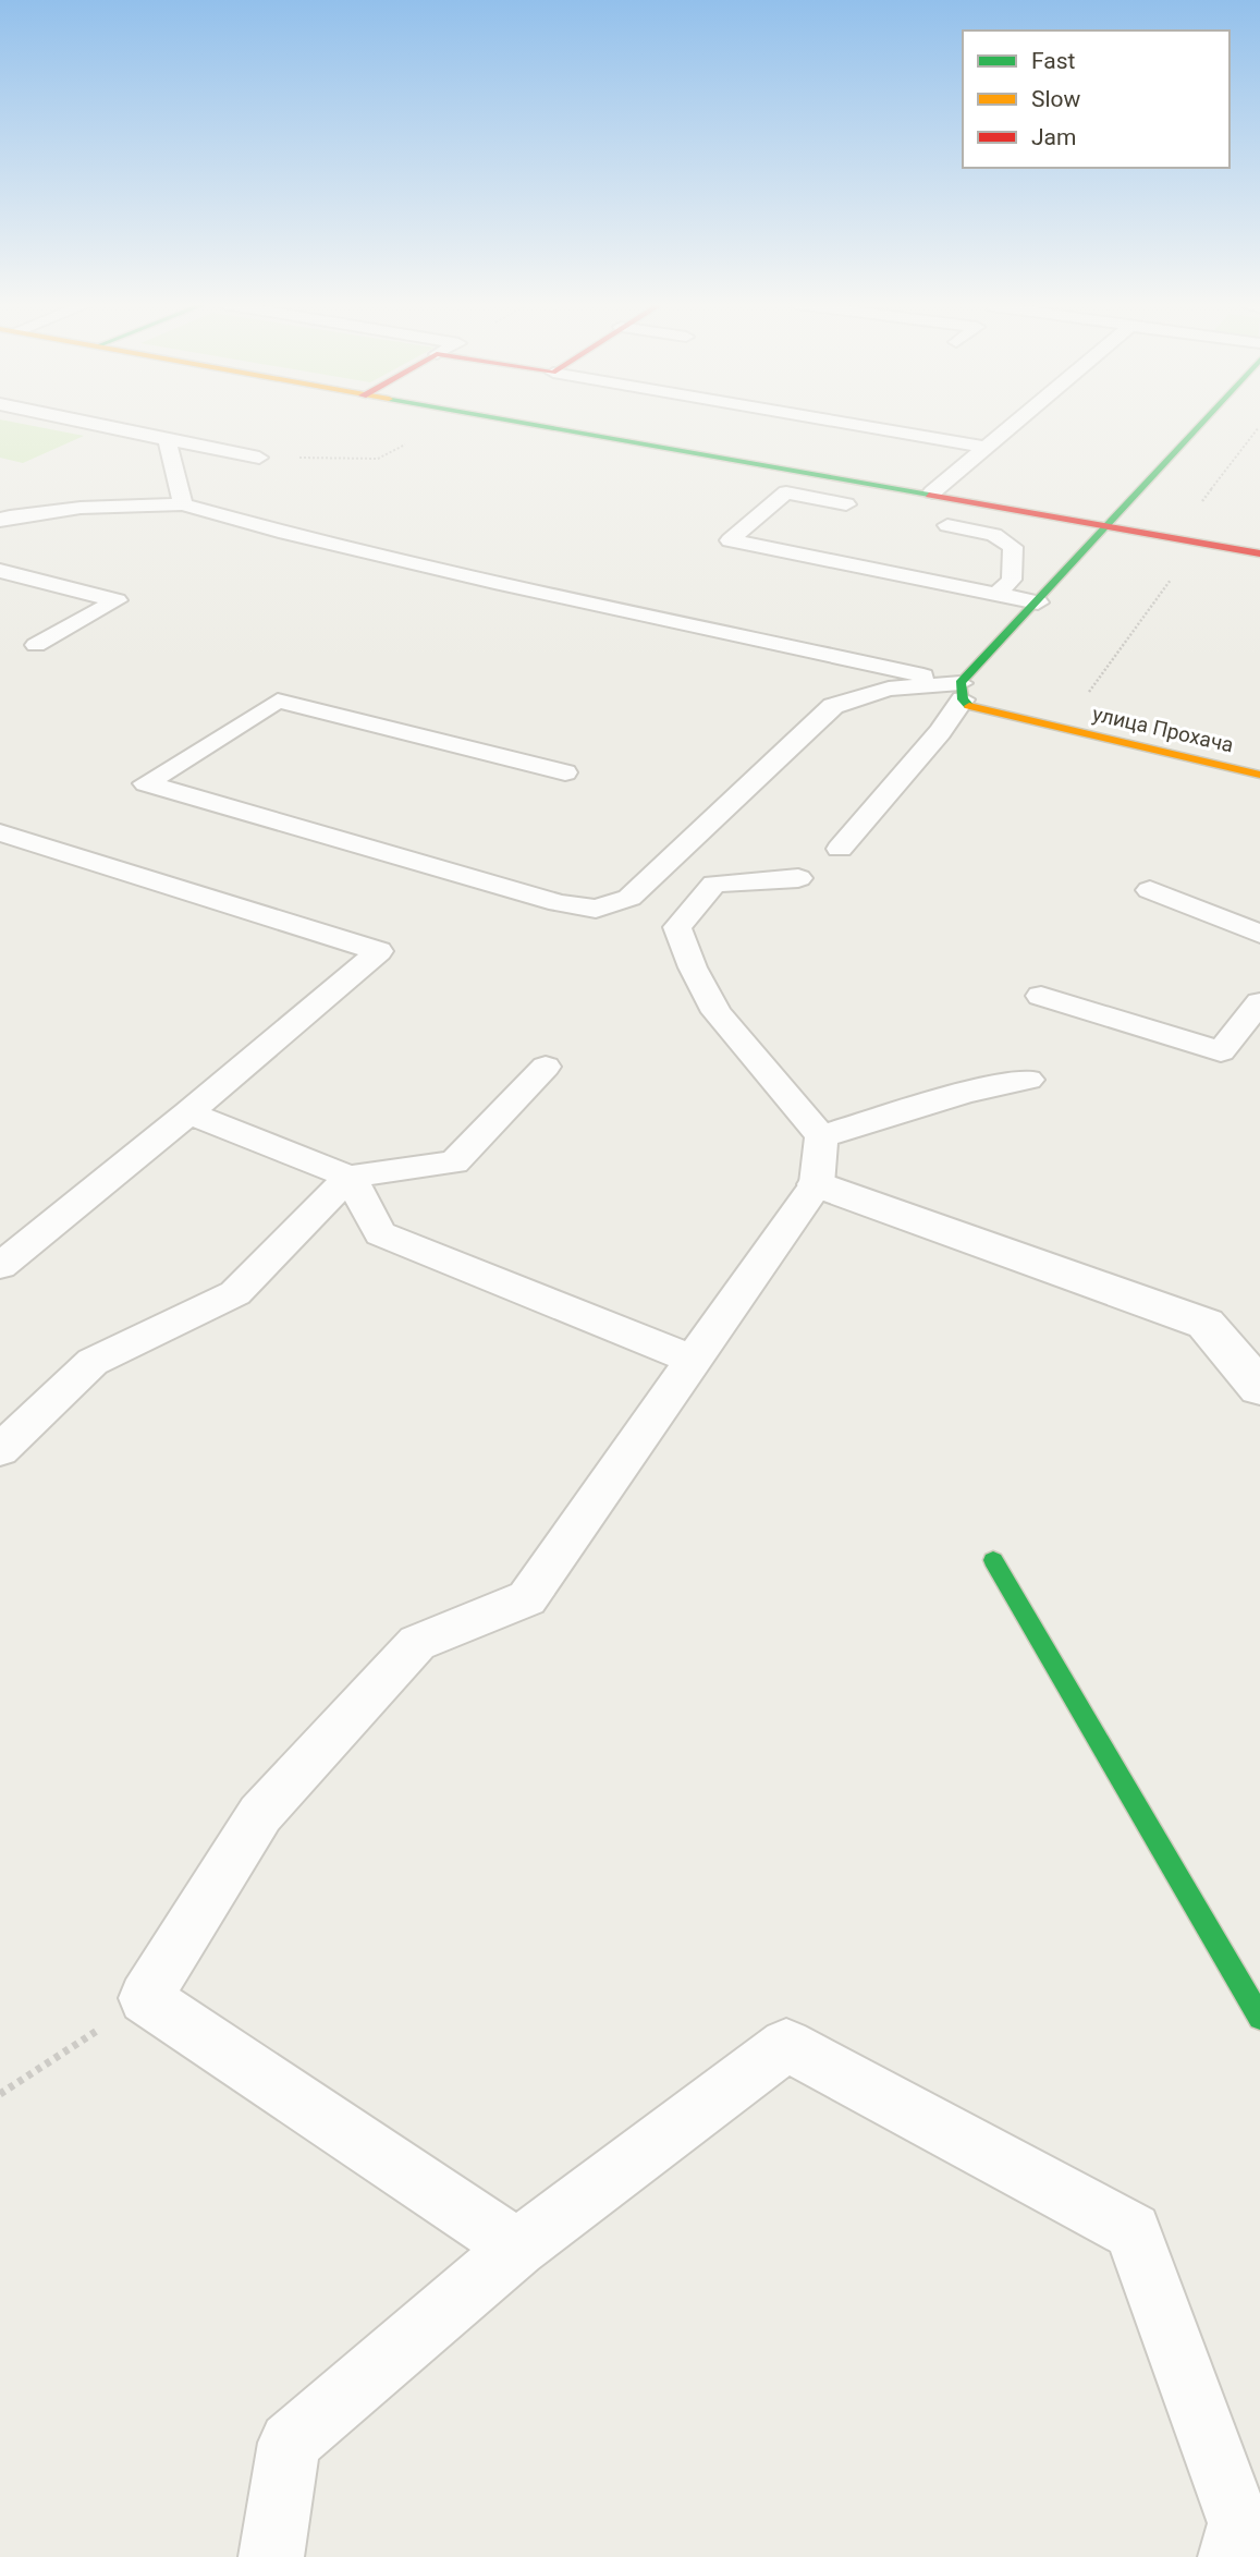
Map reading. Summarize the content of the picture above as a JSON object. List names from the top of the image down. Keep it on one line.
{"streets":{"street":["улица Прохача"]},"legend":["Fast","Slow","Jam"]}
